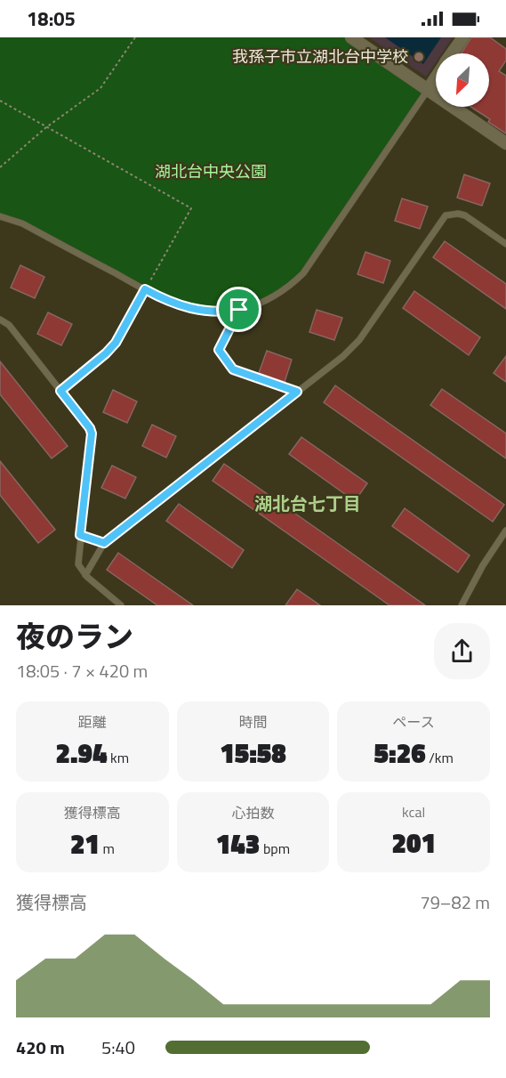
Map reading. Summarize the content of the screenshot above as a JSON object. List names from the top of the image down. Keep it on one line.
{"districts":["湖北台七丁目"],"parks":["湖北台中央公園"],"places":["我孫子市立湖北台中学校"],"north":"bottom left","page":{"status":"18:05","heading":["夜のラン","18:05 · 7 × 420 m"],"stats":[["距離","2.94 km"],["時間","15:58"],["ペース","5:26 /km"],["獲得標高","21 m"],["心拍数","143 bpm"],["kcal","201"]],"chart":["獲得標高","79–82 m"],"list":[{"name":"420 m","note":"5:40"}]}}
